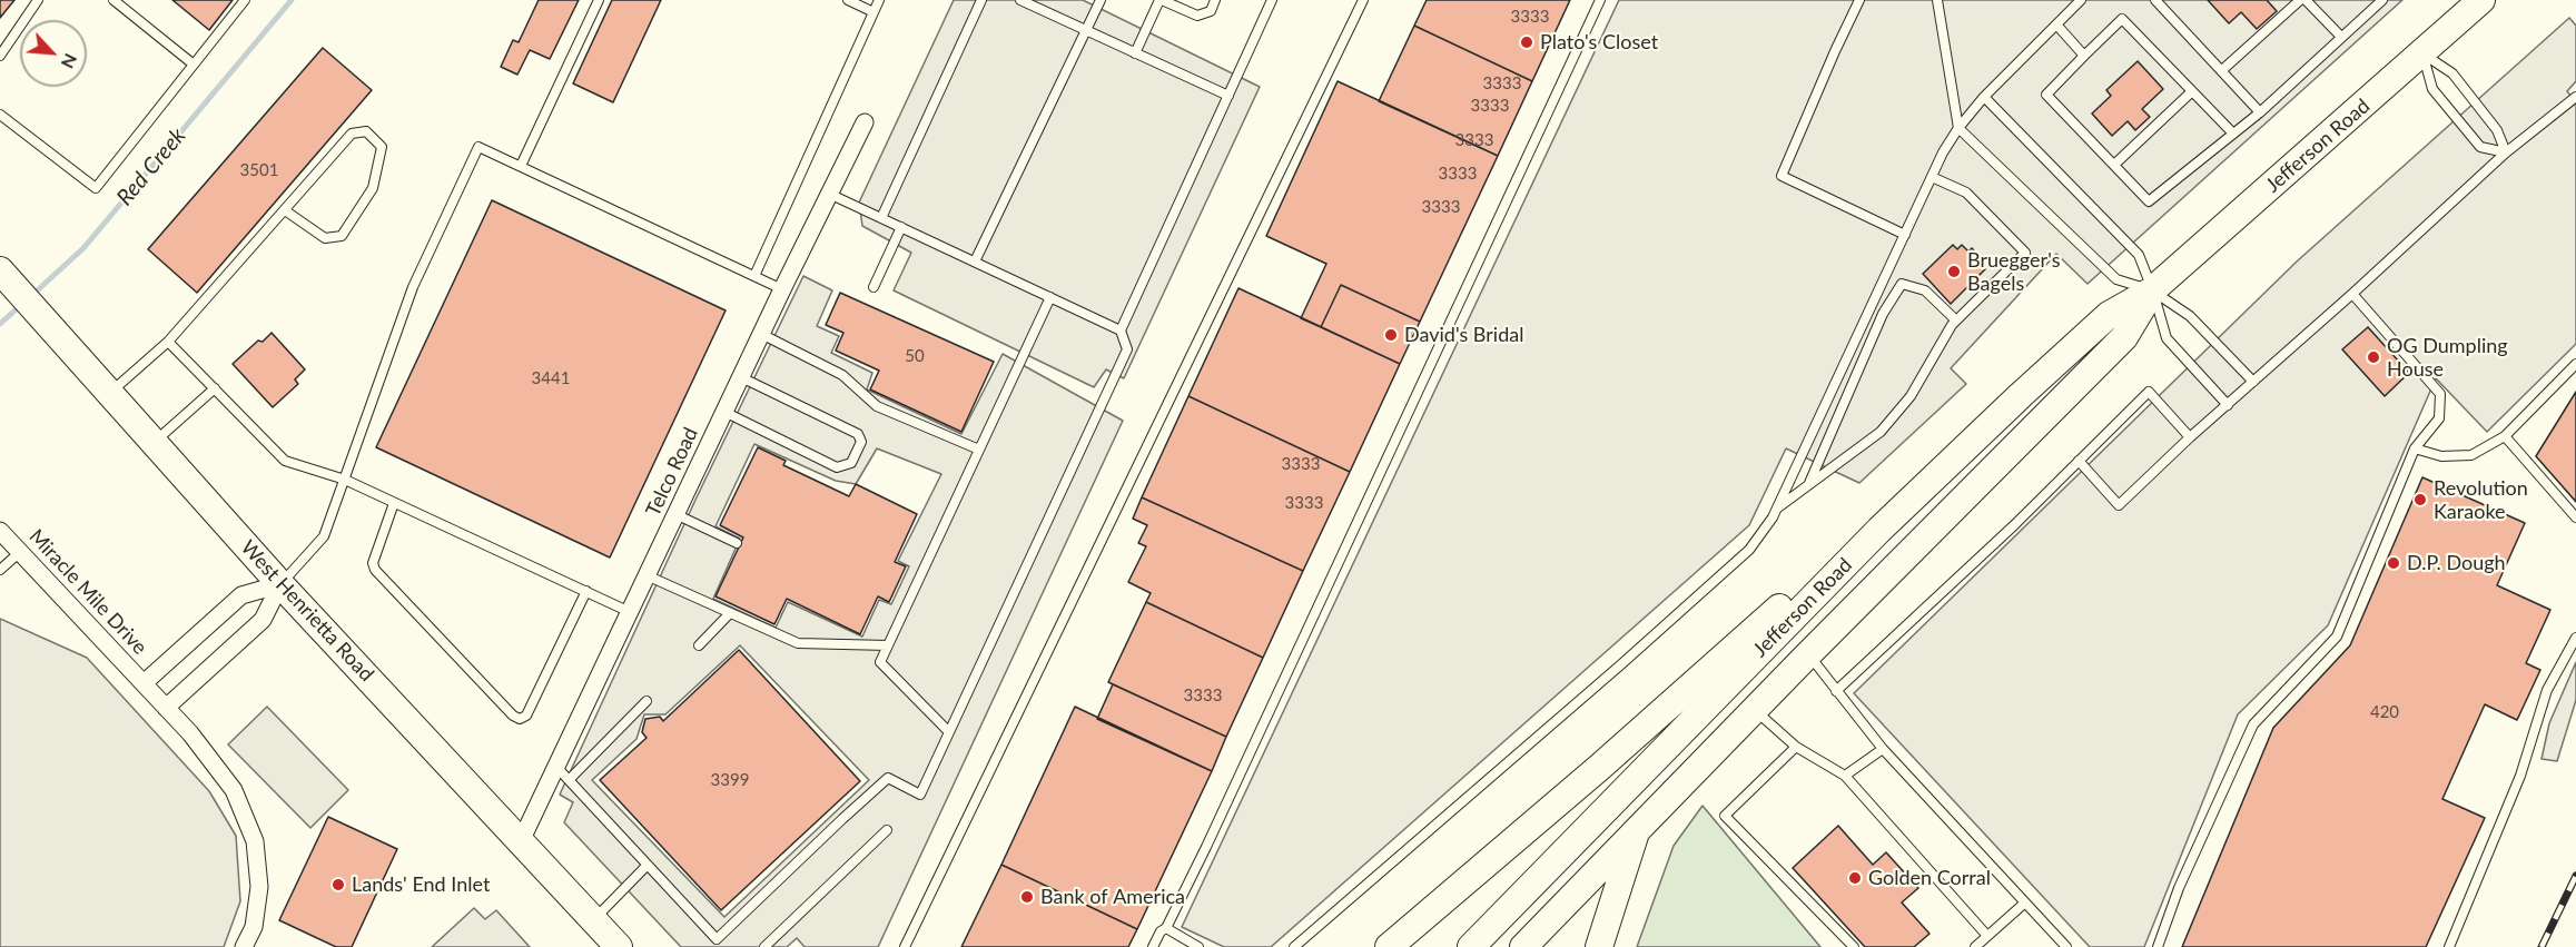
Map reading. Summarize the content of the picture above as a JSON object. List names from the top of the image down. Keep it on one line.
{"streets":{"main road":["Jefferson Road","West Henrietta Road"],"street":["Telco Road","Miracle Mile Drive"]},"crossings":[["Telco Road","West Henrietta Road"],["Miracle Mile Drive","West Henrietta Road"]],"water":["Red Creek"],"places":["Plato's Closet","Bruegger's Bagels","David's Bridal","OG Dumpling House","Revolution Karaoke","D.P. Dough","Golden Corral","Lands' End Inlet","Bank of America"],"house_numbers":["3333","3333","3333","3333","3501","3333","3333","50","3441","3333","3333","3333","420","3399"],"north":"bottom right"}
